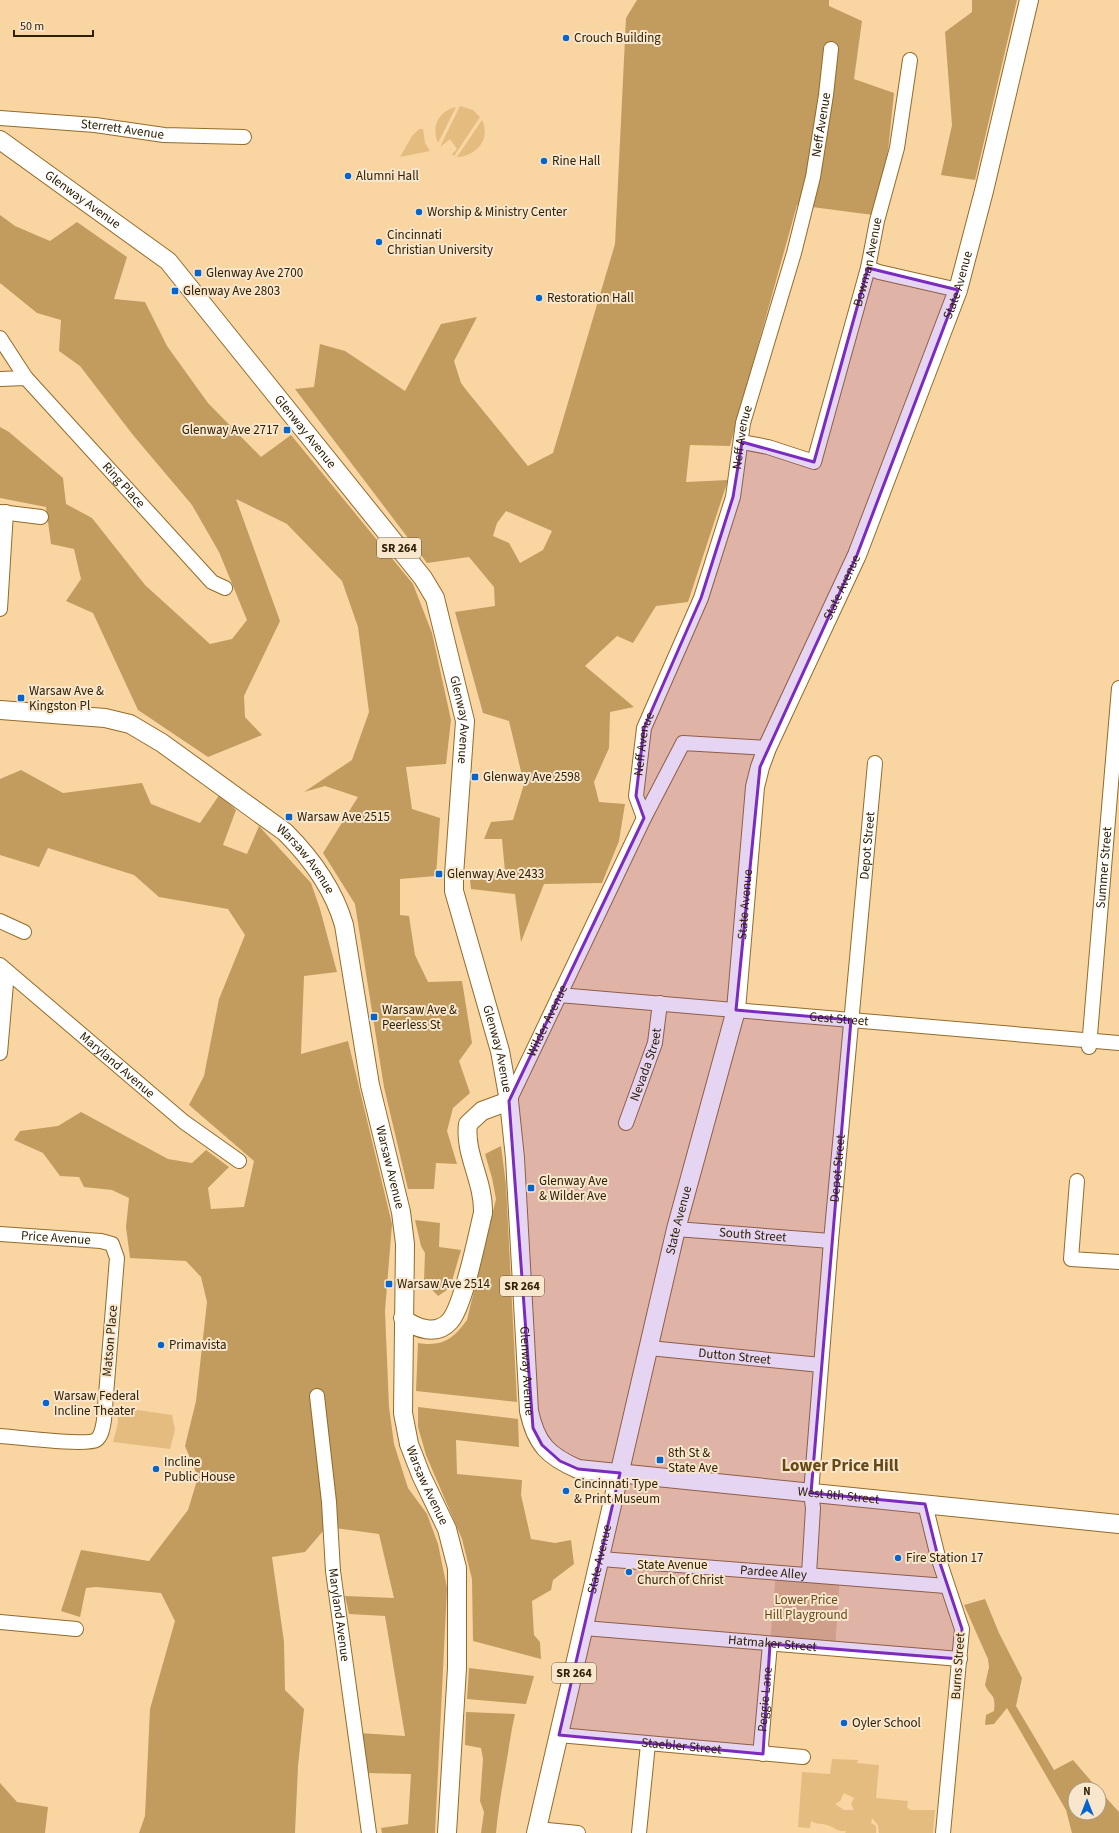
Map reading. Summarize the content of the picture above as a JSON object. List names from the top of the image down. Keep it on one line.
{"streets":{"main road":["Glenway Avenue","State Avenue","SR 264","Warsaw Avenue","West 8th Street"],"street":["Neff Avenue","Sterrett Avenue","Bowman Avenue","Ring Place","Depot Street","Summer Street","Gest Street","Wilder Avenue","Nevada Street","Maryland Avenue","South Street","Price Avenue","Matson Place","Dutton Street","Pardee Alley","Hatmaker Street","Burns Street","Peggie Lane","Staebler Street"]},"crossings":[["Neff Avenue","Bowman Avenue"],["Neff Avenue","Wilder Avenue"],["Glenway Avenue","Wilder Avenue"],["Glenway Avenue","West 8th Street"],["State Avenue","Gest Street"],["State Avenue","Wilder Avenue"],["State Avenue","South Street"],["State Avenue","Dutton Street"],["State Avenue","West 8th Street"],["State Avenue","Pardee Alley"],["State Avenue","Hatmaker Street"],["State Avenue","Staebler Street"],["Depot Street","Gest Street"],["Depot Street","South Street"],["Depot Street","Dutton Street"],["Depot Street","West 8th Street"],["Depot Street","Pardee Alley"],["Summer Street","Gest Street"],["Gest Street","Wilder Avenue"],["Gest Street","Nevada Street"],["Price Avenue","Matson Place"],["West 8th Street","Burns Street"],["Pardee Alley","Burns Street"],["Hatmaker Street","Burns Street"],["Hatmaker Street","Peggie Lane"],["Peggie Lane","Staebler Street"]],"districts":["Lower Price Hill"],"parks":["Lower Price Hill Playground"],"places":{"other":["Crouch Building","Rine Hall","Alumni Hall","Worship & Ministry Center","Cincinnati Christian University","Restoration Hall","Primavista","Warsaw Federal Incline Theater","Incline Public House","Cincinnati Type & Print Museum","Fire Station 17","State Avenue Church of Christ","Oyler School"],"transit":["Glenway Ave 2700","Glenway Ave 2803","Glenway Ave 2717","Warsaw Ave & Kingston Pl","Glenway Ave 2598","Warsaw Ave 2515","Glenway Ave 2433","Warsaw Ave & Peerless St","Glenway Ave & Wilder Ave","Warsaw Ave 2514","8th St & State Ave"]},"scale_bar":"50 m","north":"top"}
